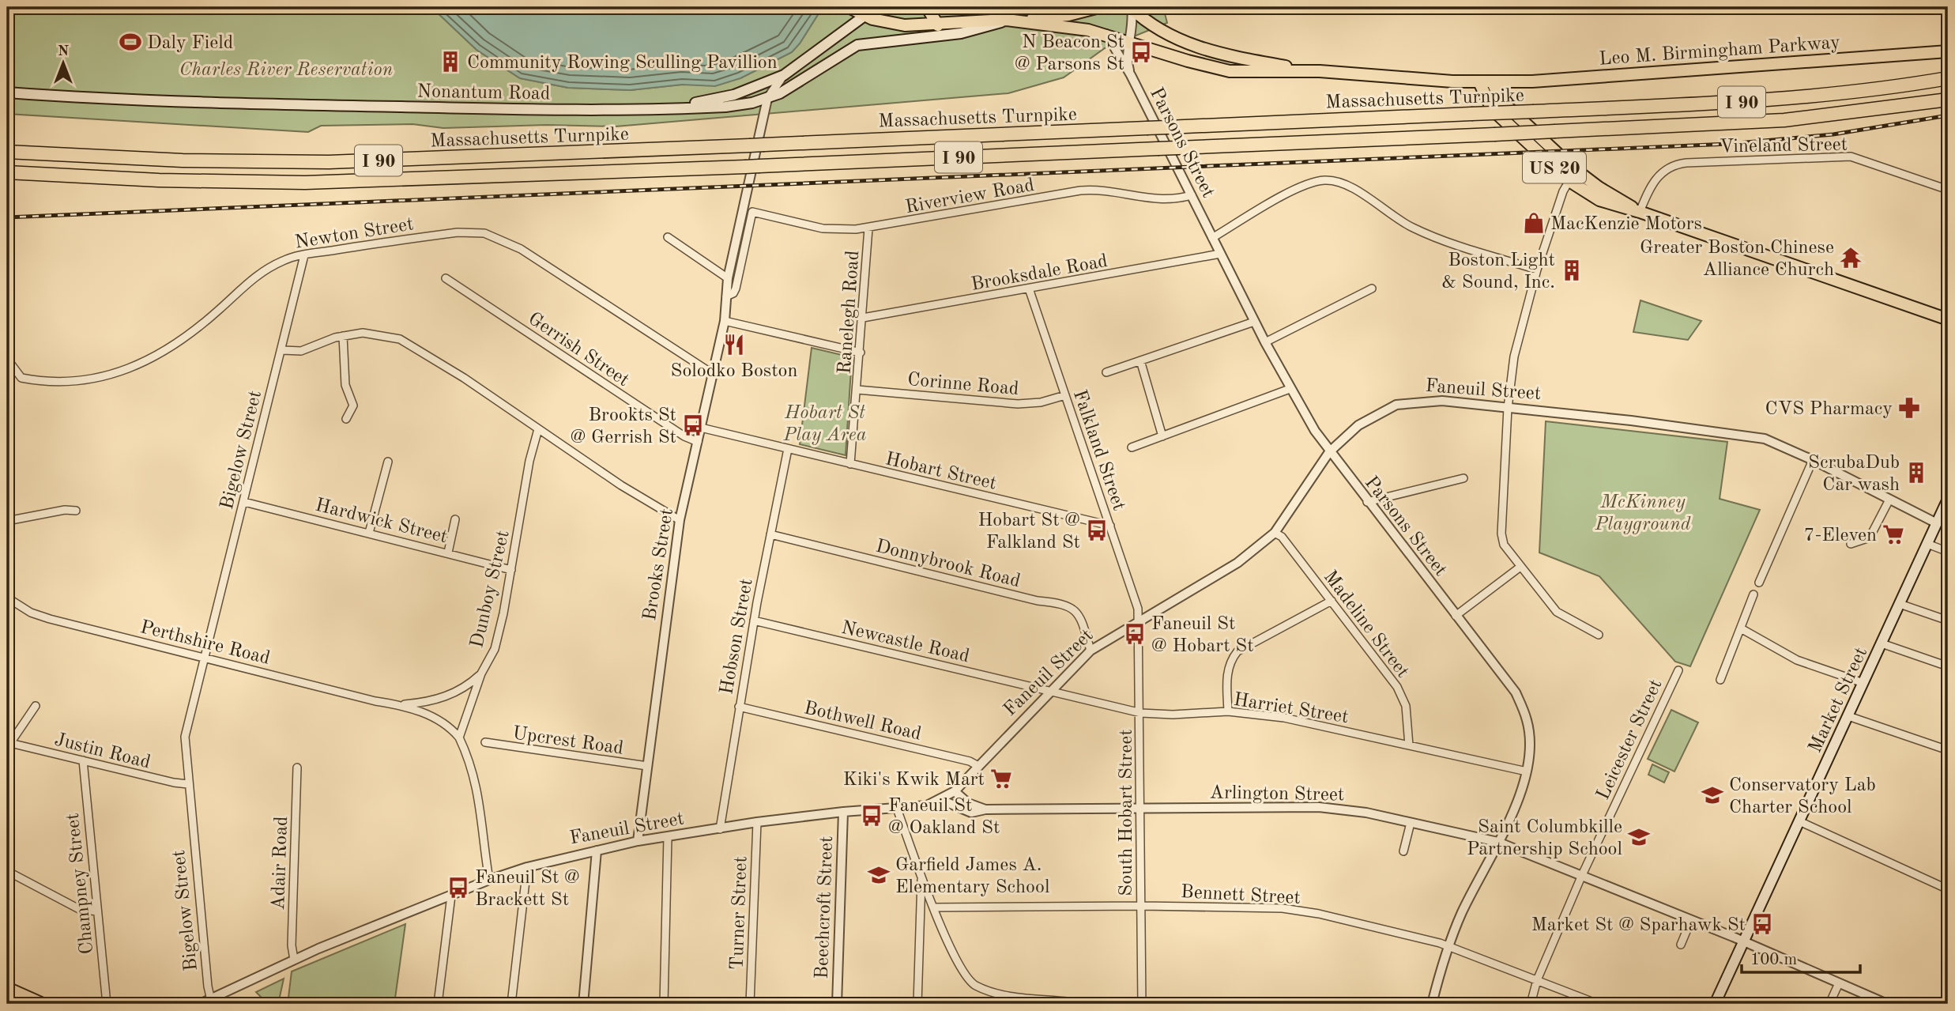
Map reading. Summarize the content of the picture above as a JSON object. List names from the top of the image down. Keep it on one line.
{"streets":{"highway":["Massachusetts Turnpike","I 90"],"main road":["Leo M. Birmingham Parkway","Nonantum Road","US 20","Market Street"],"street":["Parsons Street","Vineland Street","Riverview Road","Newton Street","Brooksdale Road","Ranelegh Road","Gerrish Street","Corinne Road","Faneuil Street","Bigelow Street","Falkland Street","Hobart Street","Hardwick Street","Donnybrook Road","Brooks Street","Dunboy Street","Madeline Street","Hobson Street","Newcastle Road","Perthshire Road","Harriet Street","Bothwell Road","Leicester Street","Upcrest Road","Justin Road","Arlington Street","South Hobart Street","Adair Road","Champney Street","Bennett Street","Beechcroft Street","Turner Street"]},"crossings":[["Leo M. Birmingham Parkway","US 20"],["Nonantum Road","Brooks Street"],["Parsons Street","Riverview Road"],["Parsons Street","Brooksdale Road"],["Parsons Street","Faneuil Street"],["Parsons Street","Harriet Street"],["Parsons Street","Arlington Street"],["Parsons Street","Bennett Street"],["Vineland Street","US 20"],["Riverview Road","Ranelegh Road"],["Riverview Road","Brooks Street"],["Newton Street","Bigelow Street"],["Newton Street","Brooks Street"],["Brooksdale Road","Ranelegh Road"],["Brooksdale Road","Falkland Street"],["Ranelegh Road","Corinne Road"],["Ranelegh Road","Hobart Street"],["Gerrish Street","Brooks Street"],["Corinne Road","Falkland Street"],["Faneuil Street","Bigelow Street"],["Faneuil Street","Falkland Street"],["Faneuil Street","Donnybrook Road"],["Faneuil Street","Brooks Street"],["Faneuil Street","Madeline Street"],["Faneuil Street","Hobson Street"],["Faneuil Street","Newcastle Road"],["Faneuil Street","Market Street"],["Faneuil Street","Harriet Street"],["Faneuil Street","Bothwell Road"],["Faneuil Street","Arlington Street"],["Faneuil Street","South Hobart Street"],["Faneuil Street","Adair Road"],["Faneuil Street","Beechcroft Street"],["Faneuil Street","Turner Street"],["Bigelow Street","Hardwick Street"],["Bigelow Street","Perthshire Road"],["Bigelow Street","Justin Road"],["Falkland Street","Hobart Street"],["Falkland Street","South Hobart Street"],["Hobart Street","Brooks Street"],["Hobart Street","Hobson Street"],["Hardwick Street","Dunboy Street"],["Donnybrook Road","Hobson Street"],["Brooks Street","Upcrest Road"],["Dunboy Street","Perthshire Road"],["Madeline Street","Harriet Street"],["Hobson Street","Newcastle Road"],["Hobson Street","Bothwell Road"],["Newcastle Road","Harriet Street"],["Market Street","Arlington Street"],["Harriet Street","South Hobart Street"],["Leicester Street","Arlington Street"],["Leicester Street","Bennett Street"],["Justin Road","Champney Street"],["Arlington Street","South Hobart Street"],["South Hobart Street","Bennett Street"]],"parks":["Charles River Reservation","Hobart St Play Area","McKinney Playground"],"places":{"sports":["Daly Field"],"bus stop":["N Beacon St @ Parsons St","Brookts St @ Gerrish St","Hobart St @ Falkland St","Faneuil St @ Hobart St","Faneuil St @ Oakland St","Faneuil St @ Brackett St","Market St @ Sparhawk St"],"building":["Community Rowing Sculling Pavillion","Boston Light & Sound, Inc.","ScrubaDub Car wash"],"shop":["MacKenzie Motors"],"temple":["Greater Boston Chinese Alliance Church"],"restaurant":["Solodko Boston"],"pharmacy":["CVS Pharmacy"],"supermarket":["7-Eleven","Kiki's Kwik Mart"],"school or university":["Conservatory Lab Charter School","Saint Columbkille Partnership School","Garfield James A. Elementary School"]},"scale_bar":"100 m","north":"top"}
